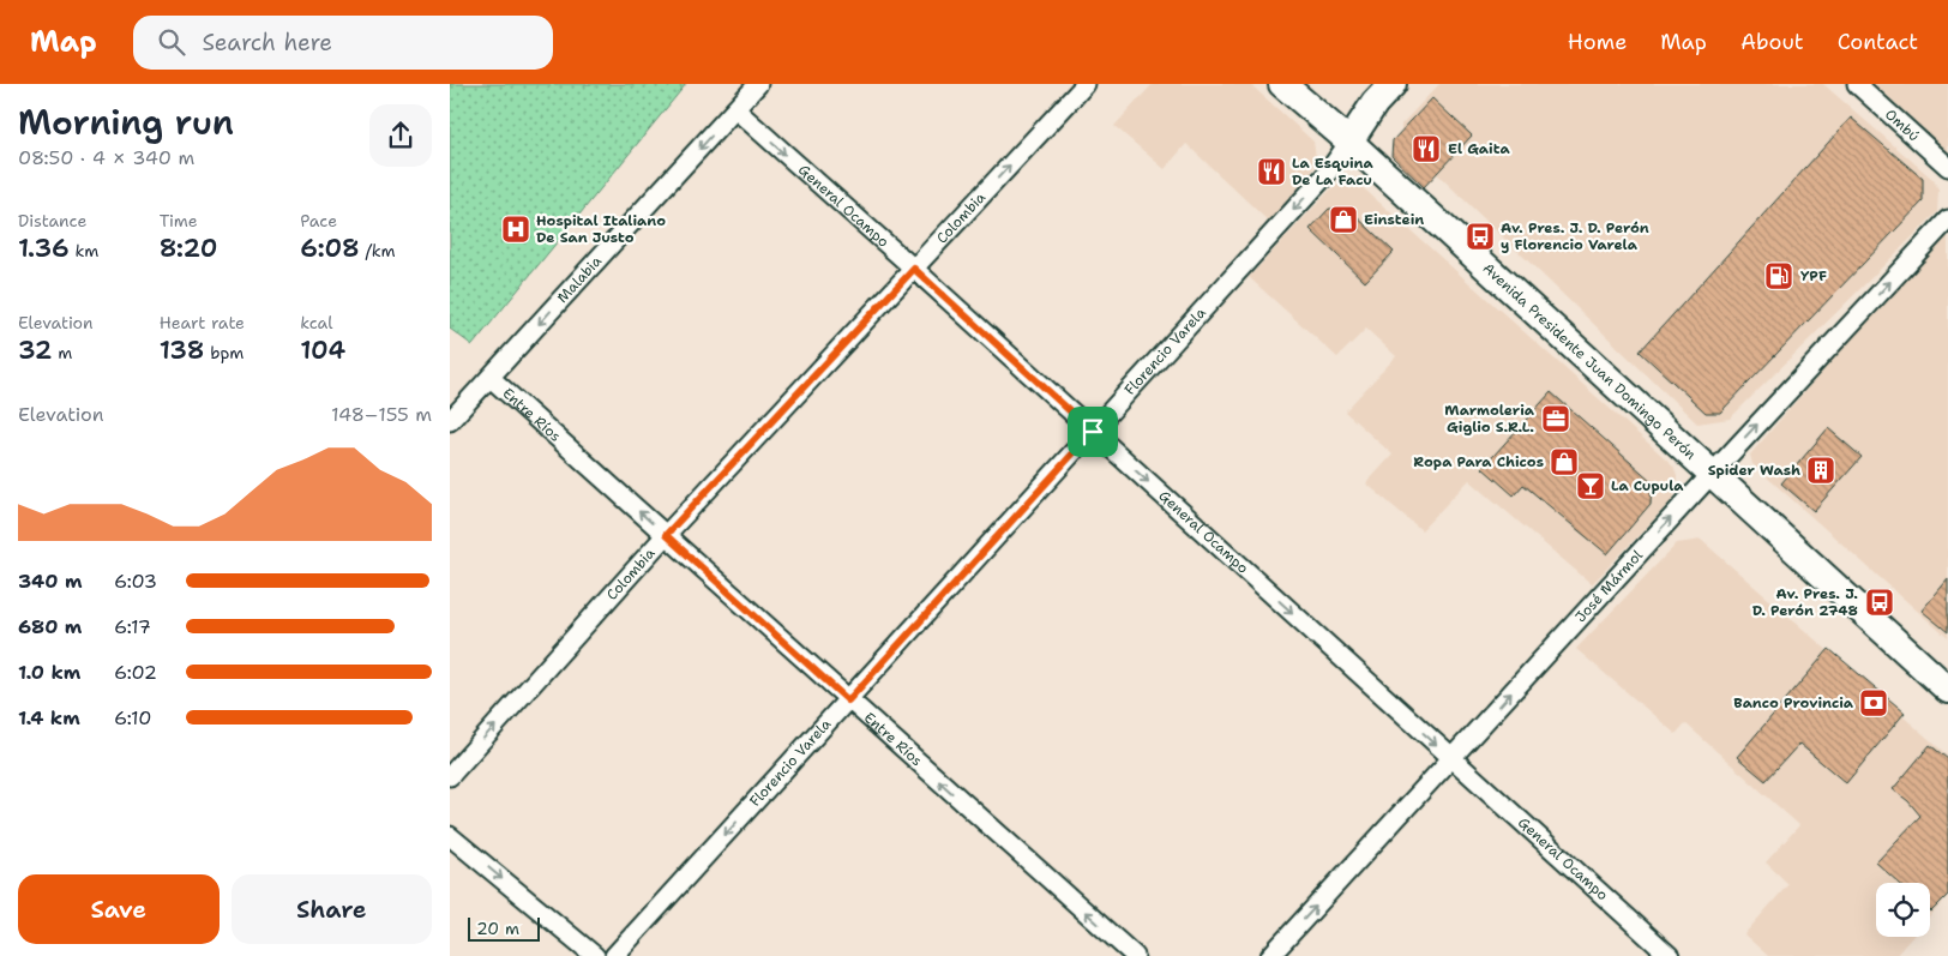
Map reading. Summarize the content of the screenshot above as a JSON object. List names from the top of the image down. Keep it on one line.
{"streets":{"main road":["Florencio Varela","Avenida Presidente Juan Domingo Perón"],"street":["Ombú","General Ocampo","Colombia","Malabia","Entre Ríos","José Mármol"]},"crossings":[["General Ocampo","Colombia"],["General Ocampo","Malabia"],["General Ocampo","Florencio Varela"],["General Ocampo","José Mármol"],["Colombia","Entre Ríos"],["Malabia","Entre Ríos"],["Florencio Varela","Avenida Presidente Juan Domingo Perón"],["Florencio Varela","Entre Ríos"],["Avenida Presidente Juan Domingo Perón","José Mármol"]],"one_way":["General Ocampo","Colombia","Malabia","Florencio Varela","Entre Ríos","José Mármol"],"places":{"restaurant":["El Gaita","La Esquina De La Facu"],"shop":["Einstein","Ropa Para Chicos"],"hospital":["Hospital Italiano De San Justo"],"bus stop":["Av. Pres. J. D. Perón y Florencio Varela","Av. Pres. J. D. Perón 2748"],"fuel station":["YPF"],"office":["Marmoleria Giglio S.R.L."],"building":["Spider Wash"],"bar":["La Cupula"],"bank":["Banco Provincia"]},"scale_bar":"20 m","page":{"header":"Map","search":"Search here","nav":["Home","Map","About","Contact"],"heading":["Morning run","08:50 · 4 × 340 m"],"stats":[["Distance","1.36 km"],["Time","8:20"],["Pace","6:08 /km"],["Elevation","32 m"],["Heart rate","138 bpm"],["kcal","104"]],"chart":["Elevation","148–155 m"],"list":[{"name":"340 m","note":"6:03"},{"name":"680 m","note":"6:17"},{"name":"1.0 km","note":"6:02"},{"name":"1.4 km","note":"6:10"}],"buttons":["Save","Share"],"scale":"20 m"}}
